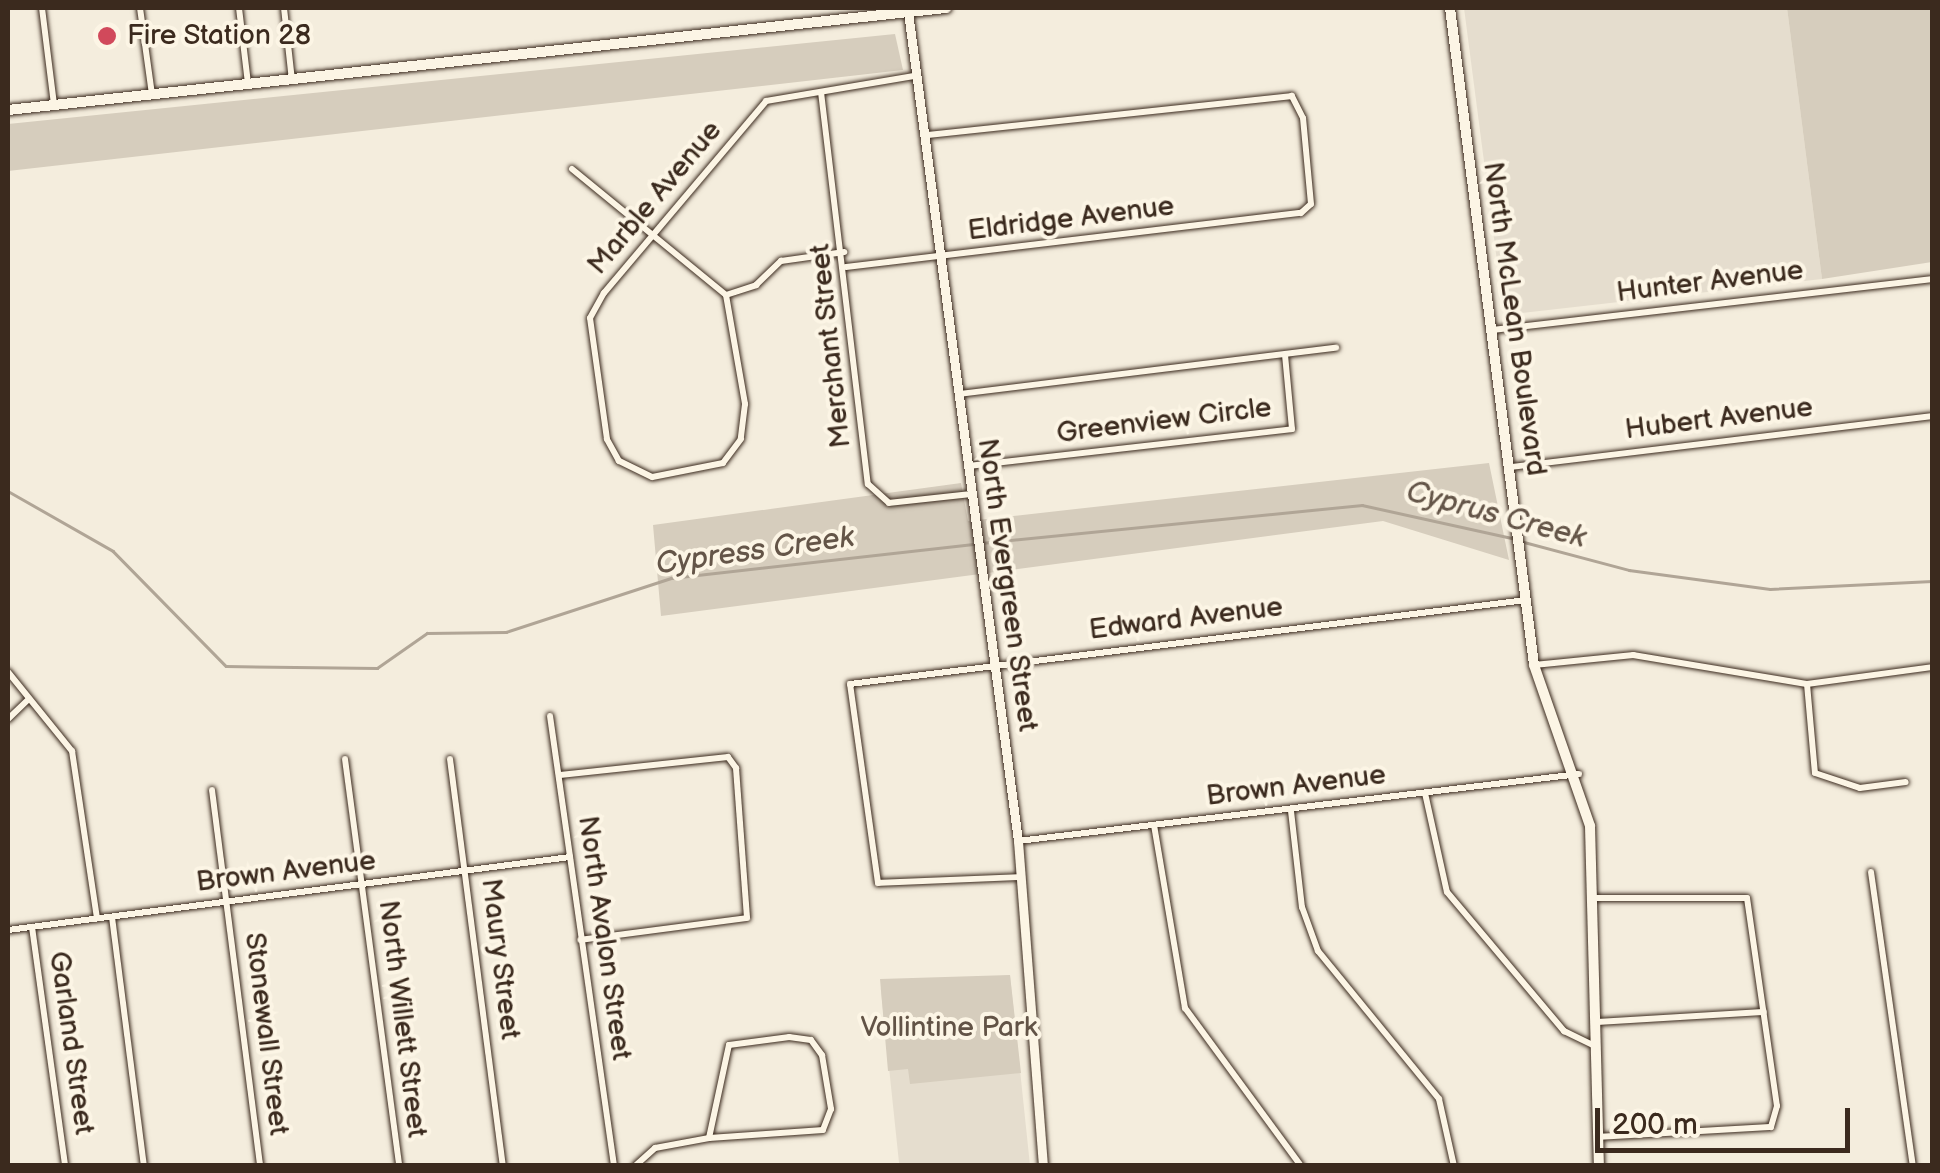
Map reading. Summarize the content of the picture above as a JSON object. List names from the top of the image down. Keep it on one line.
{"streets":{"main road":["North McLean Boulevard"],"street":["Marble Avenue","Eldridge Avenue","Hunter Avenue","Merchant Street","Hubert Avenue","Greenview Circle","North Evergreen Street","Edward Avenue","Brown Avenue","North Avalon Street","Maury Street","North Willett Street","Stonewall Street","Garland Street"]},"crossings":[["Marble Avenue","Merchant Street"],["Marble Avenue","North Evergreen Street"],["Eldridge Avenue","Merchant Street"],["Eldridge Avenue","North Evergreen Street"],["Hunter Avenue","North McLean Boulevard"],["North McLean Boulevard","Hubert Avenue"],["North McLean Boulevard","Edward Avenue"],["North McLean Boulevard","Brown Avenue"],["Merchant Street","North Evergreen Street"],["Greenview Circle","North Evergreen Street"],["North Evergreen Street","Edward Avenue"],["North Evergreen Street","Brown Avenue"],["Brown Avenue","North Avalon Street"],["Brown Avenue","Maury Street"],["Brown Avenue","North Willett Street"],["Brown Avenue","Stonewall Street"],["Brown Avenue","Garland Street"]],"water":["Cyprus Creek","Cypress Creek"],"parks":["Vollintine Park"],"places":["Fire Station 28"],"scale_bar":"200 m"}
